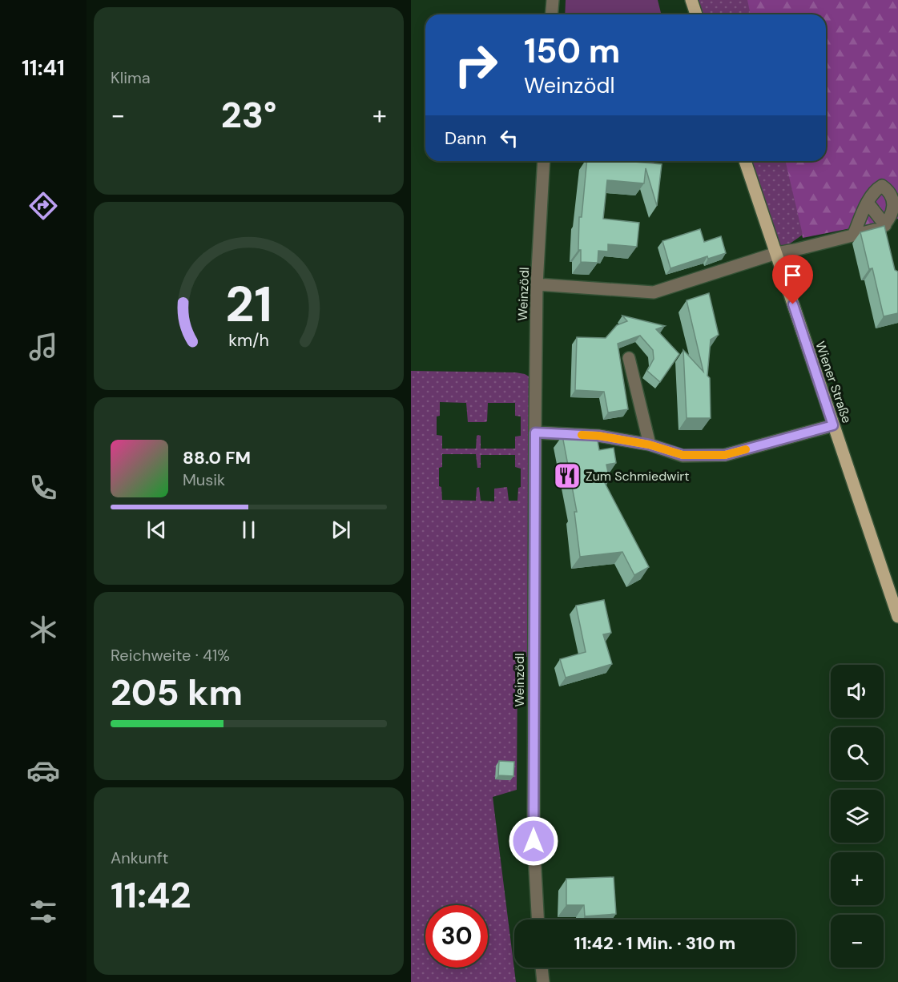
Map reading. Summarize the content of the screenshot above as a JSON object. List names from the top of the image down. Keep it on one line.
{"streets":{"main road":["Wiener Straße"],"street":["Weinzödl"]},"places":{"restaurant":["Zum Schmiedwirt"]},"page":{"tabs":"11:41","tile":["Klima",["Reichweite · 41%","205 km"],["Ankunft","11:42"]],"turn":["150 m","Weinzödl"],"heat":["−","23°","+"],"then":"Dann","song":["88.0 FM","Musik"],"map_buttons":["+","−"],"limit":"30","trip":"11:42 · 1 Min. · 310 m","gauge":["21","km/h"]}}
